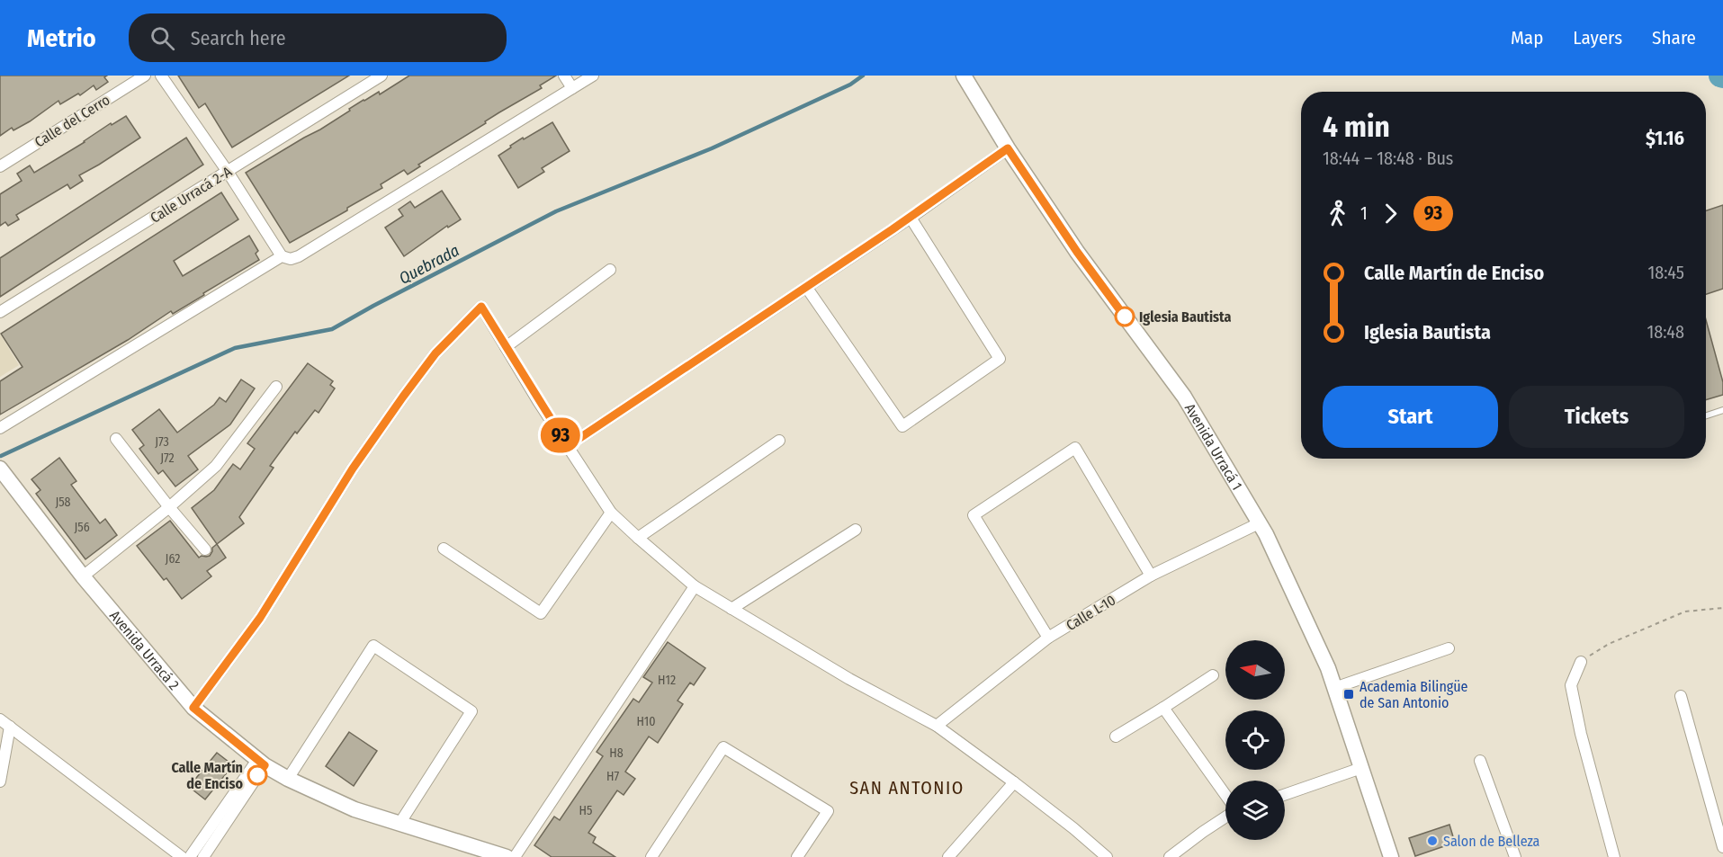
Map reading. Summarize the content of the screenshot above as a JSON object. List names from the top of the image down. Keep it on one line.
{"streets":{"street":["Calle del Cerro","Calle Urracá 2-A","Avenida Urracá 1","Calle L-10","Avenida Urracá 2"]},"crossings":[["Avenida Urracá 1","Calle L-10"]],"districts":["SAN ANTONIO"],"water":["Quebrada"],"places":{"other":["Iglesia Bautista","Calle Martín de Enciso","Salon de Belleza"],"transit":["Academia Bilingüe de San Antonio"]},"lines":["bus line 93"],"house_numbers":["J73","J72","J58","J56","J62","H12","H10","H8","H7","H5"],"north":"left","page":{"header":"Metrio","search":"Search here","nav":["Map","Layers","Share"],"on_map":"93","heading":["4 min","18:44 – 18:48 · Bus","$1.16"],"legs":["1","93"],"list":[{"name":"Calle Martín de Enciso","value":"18:45"},{"name":"Iglesia Bautista","value":"18:48"}],"buttons":["Start","Tickets"]}}
